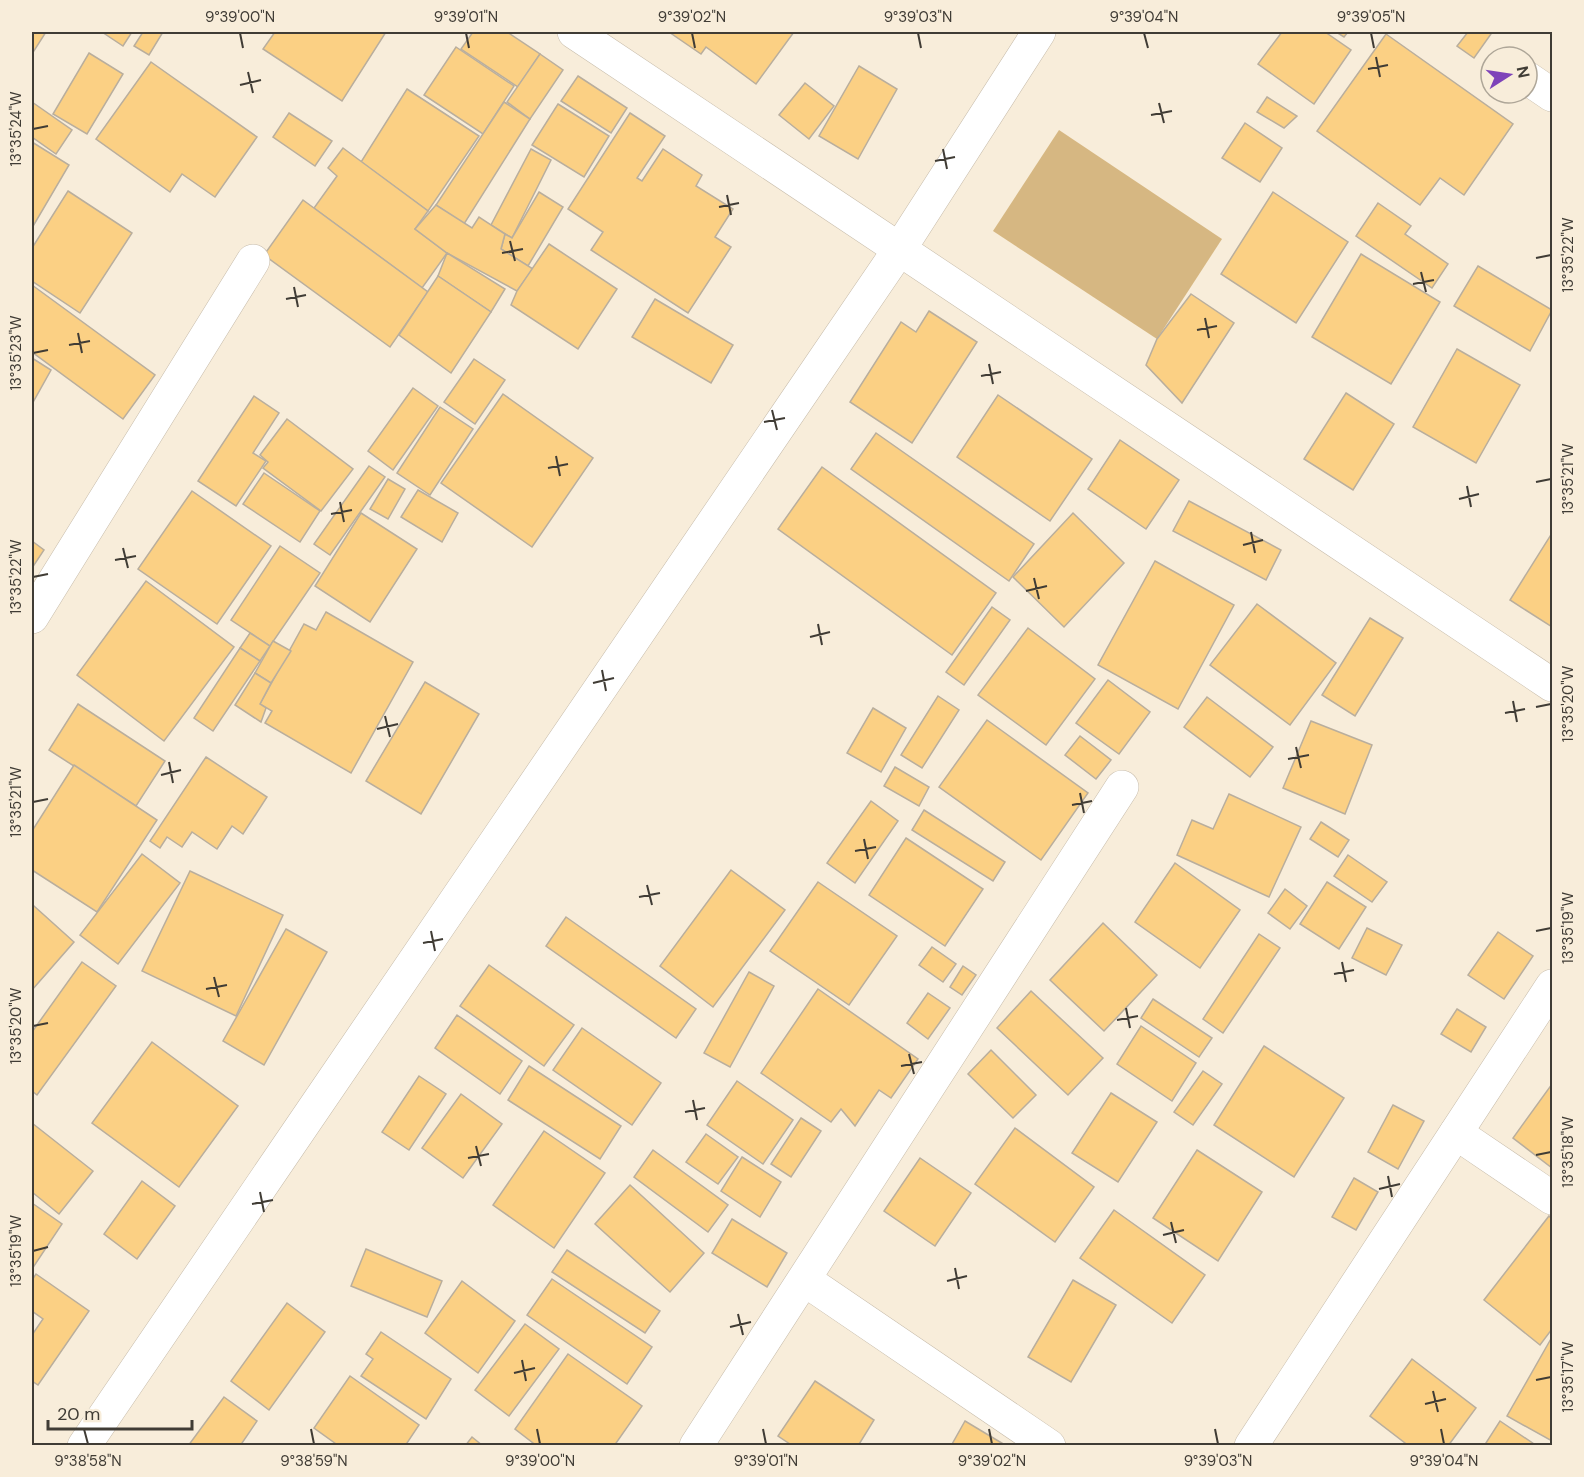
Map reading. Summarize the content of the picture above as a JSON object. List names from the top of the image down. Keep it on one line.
{"scale_bar":"20 m","north":"right","coordinates":["9°39'00\"N","9°39'01\"N","9°39'02\"N","9°39'03\"N","9°39'04\"N","9°39'05\"N","13°35'24\"W","13°35'22\"W","13°35'23\"W","13°35'21\"W","13°35'20\"W","13°35'19\"W","13°35'18\"W","13°35'17\"W","9°38'58\"N","9°38'59\"N"]}
